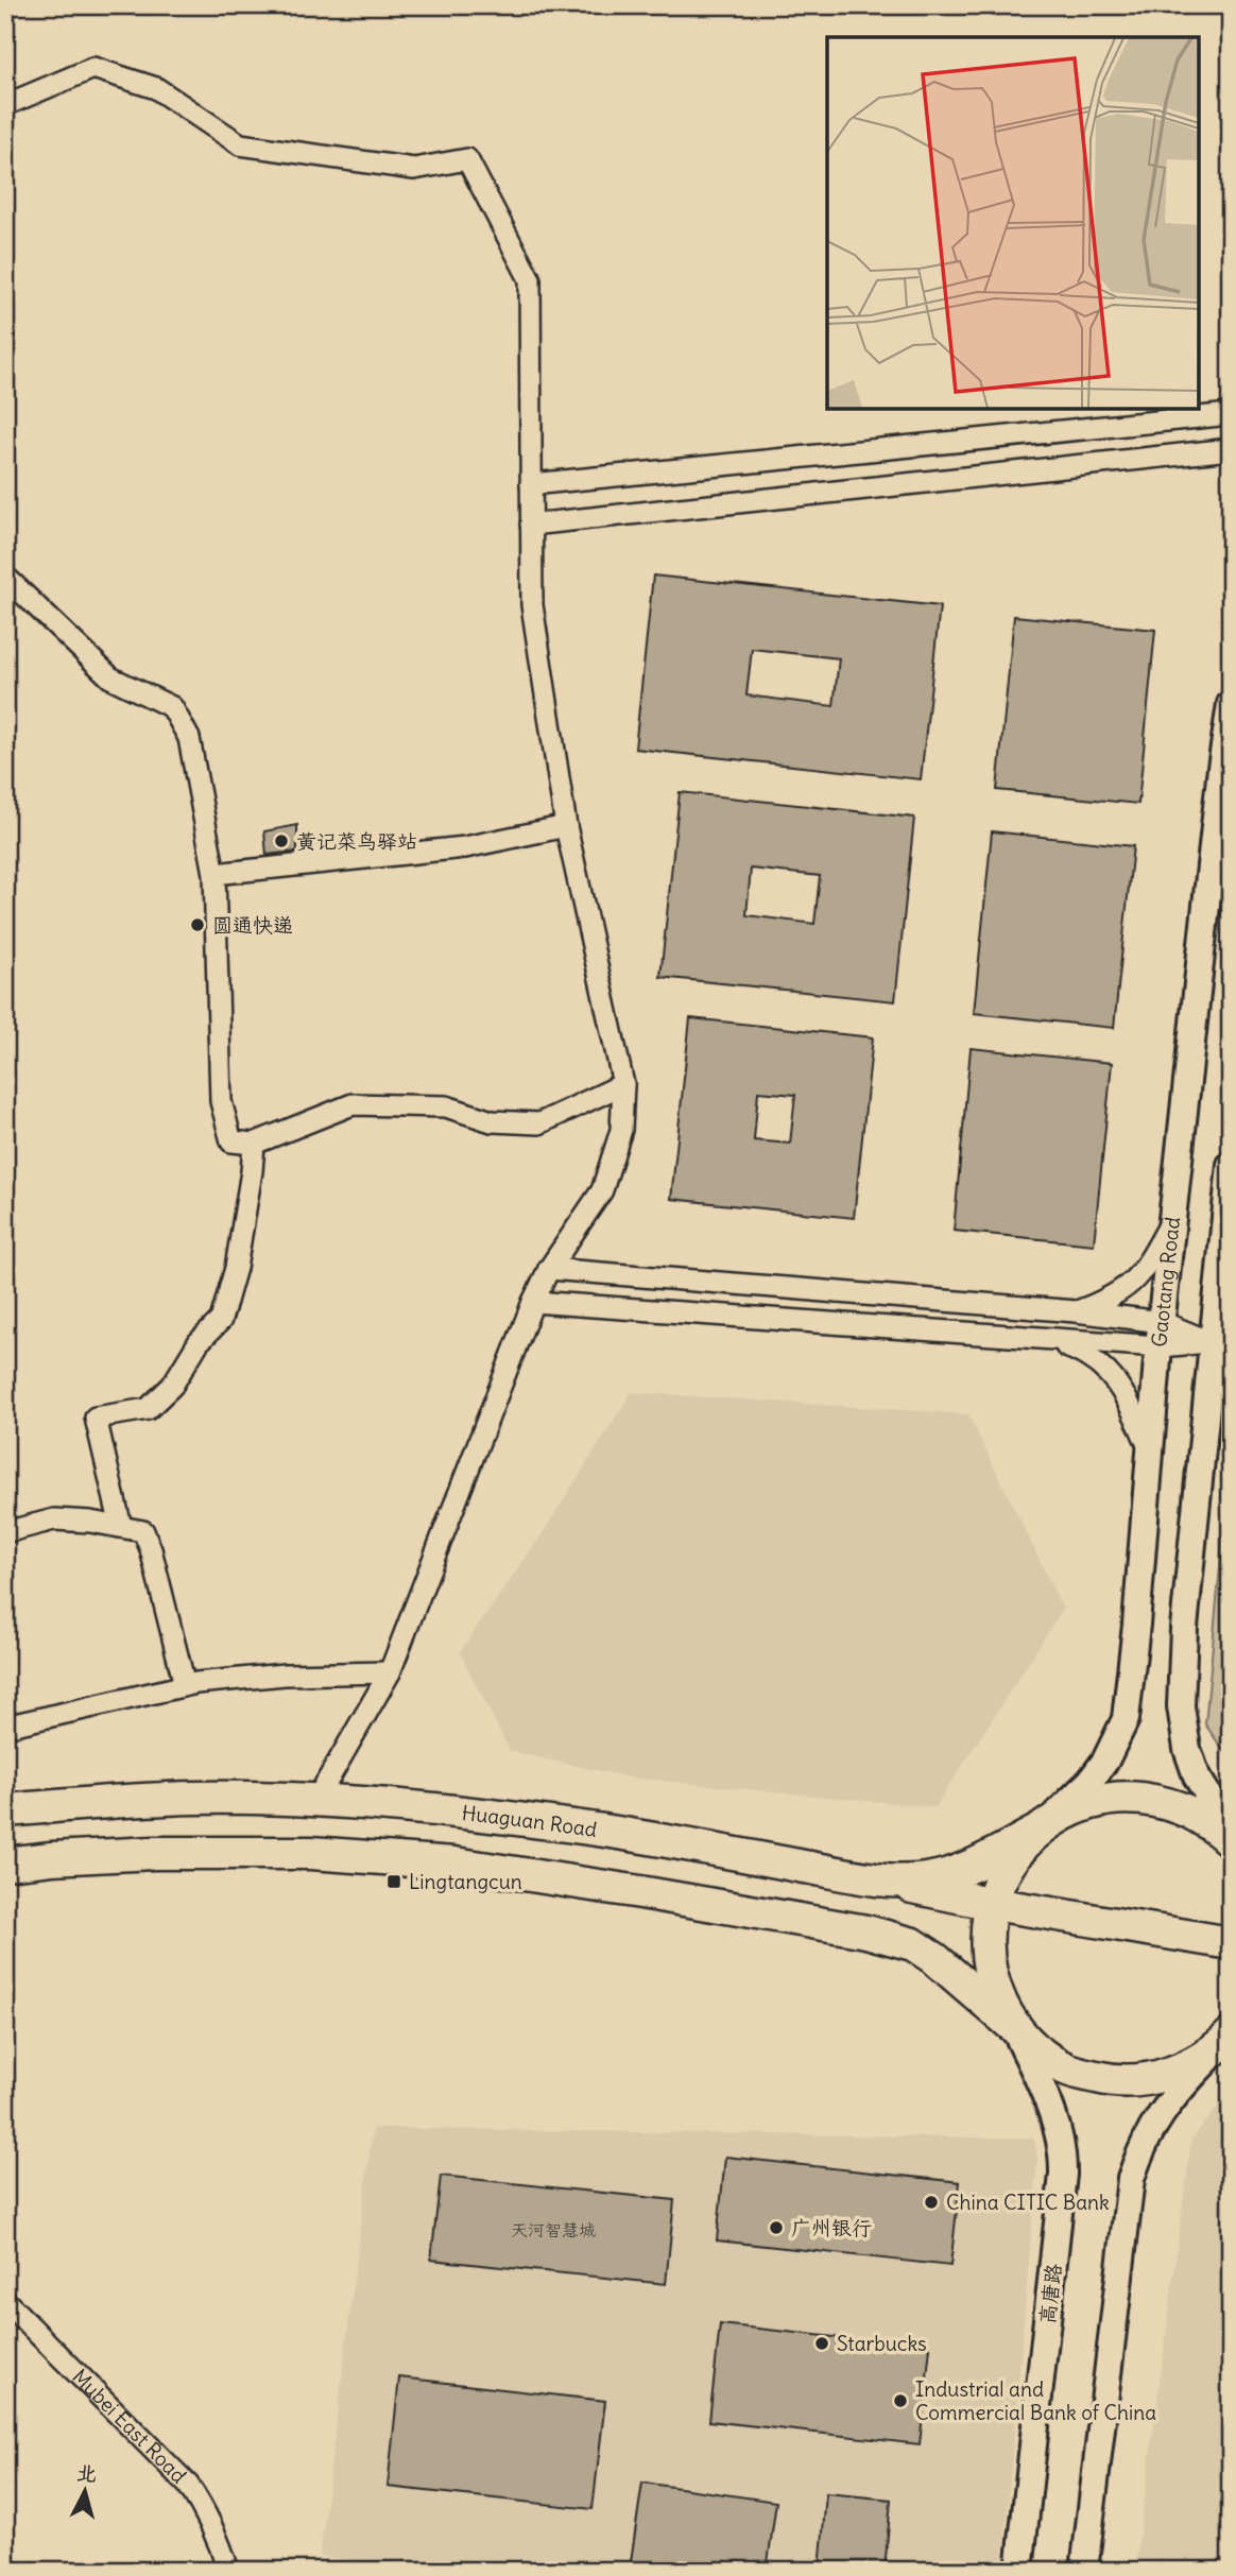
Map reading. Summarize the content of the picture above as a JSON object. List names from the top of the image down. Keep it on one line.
{"streets":{"main road":["Huaguan Road"],"street":["Gaotang Road","高唐路","Mubei East Road"]},"crossings":[["Gaotang Road","Huaguan Road"]],"places":{"other":["黄记菜鸟驿站","圆通快递","China CITIC Bank","广州银行","Starbucks","Industrial and Commercial Bank of China"],"transit":["Lingtangcun"]},"house_numbers":["天河智慧城"],"north":"top"}
